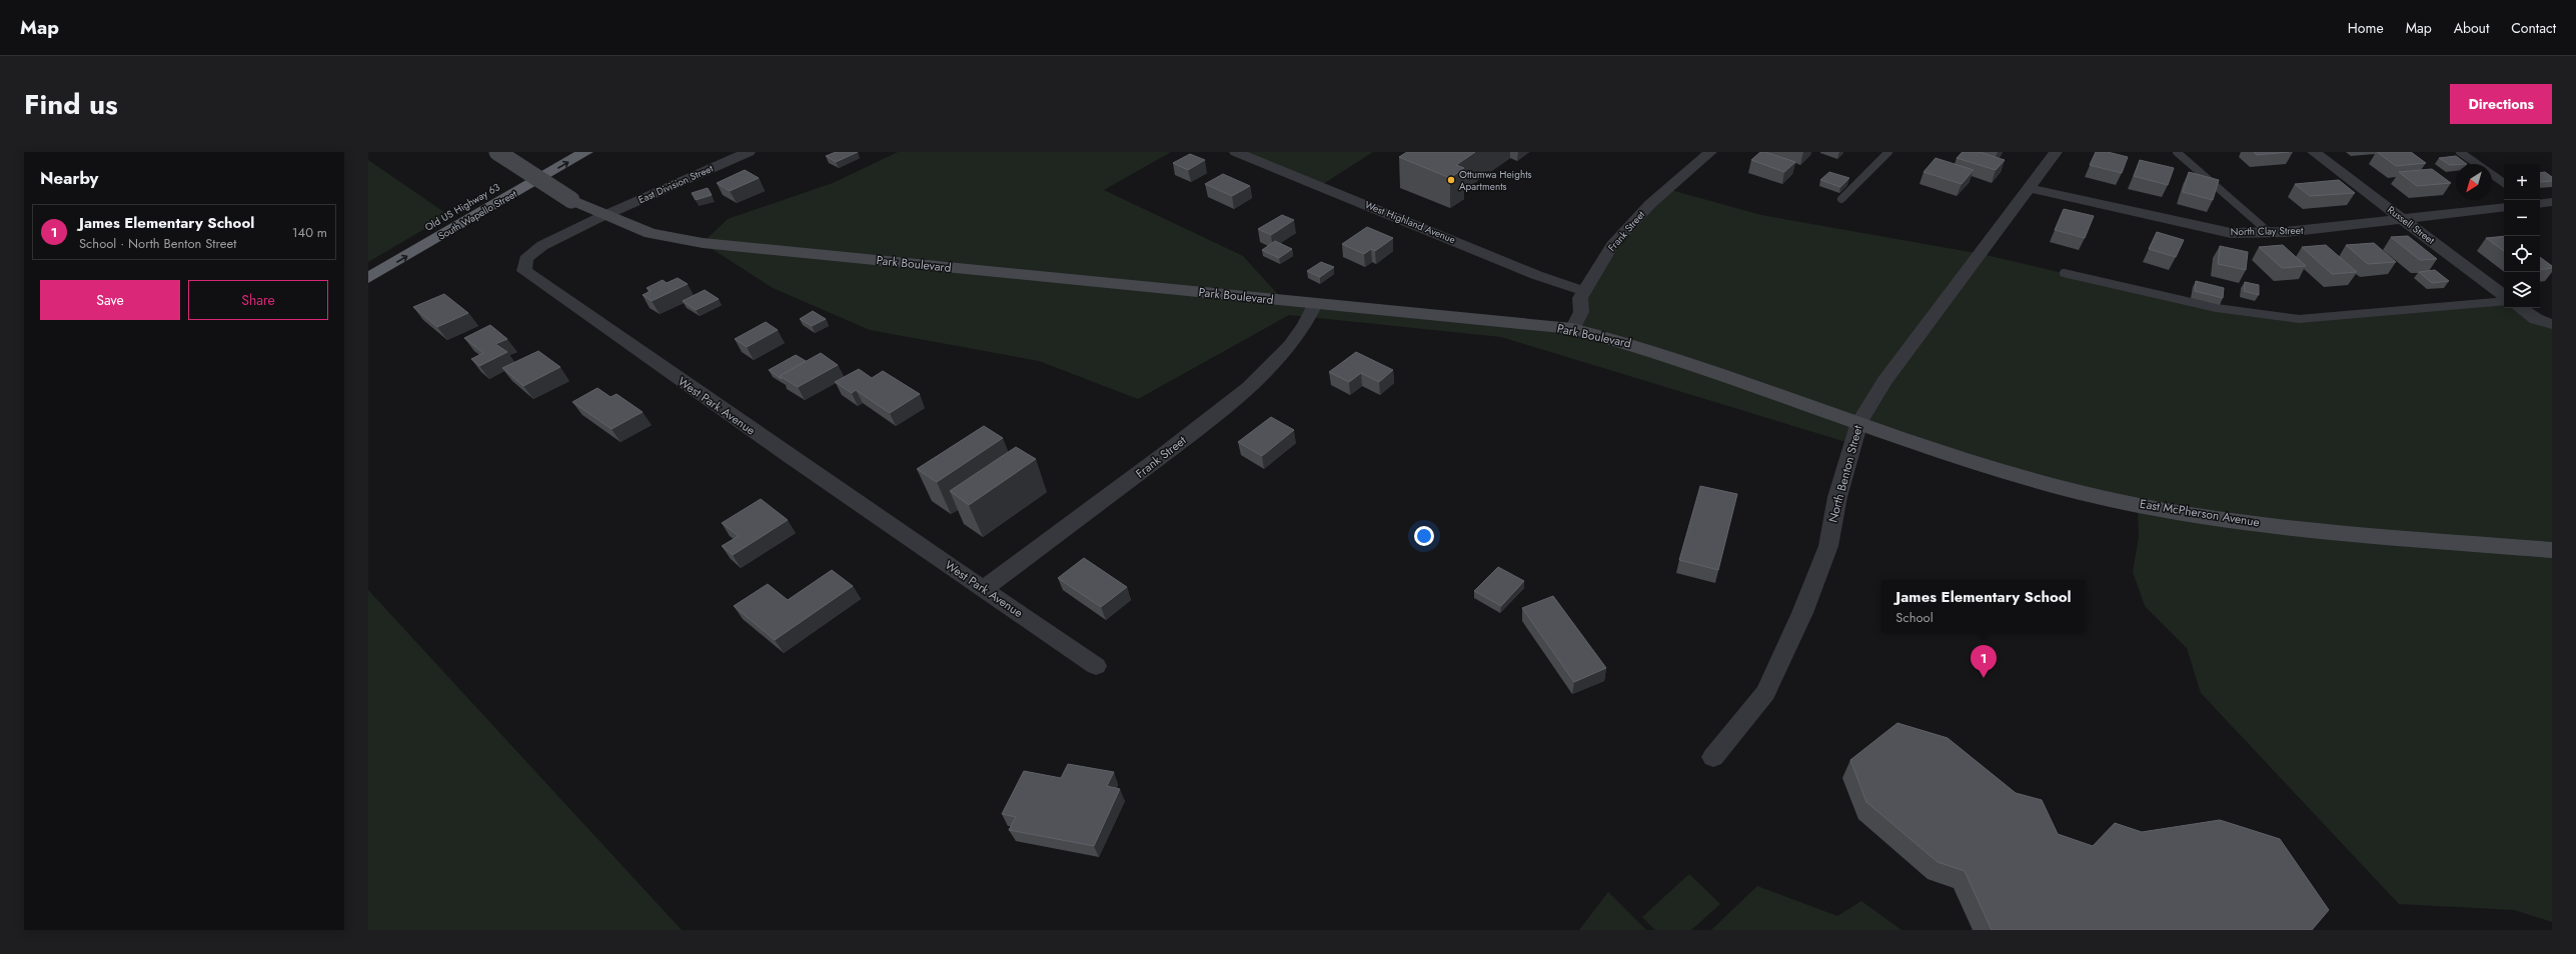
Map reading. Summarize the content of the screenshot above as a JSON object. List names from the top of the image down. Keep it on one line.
{"streets":{"highway":["Old US Highway 63","South Wapello Street"],"main road":["Park Boulevard","East McPherson Avenue"],"street":["East Division Street","West Highland Avenue","Russell Street","Frank Street","North Clay Street","West Park Avenue","North Benton Street"]},"crossings":[["East Division Street","Park Boulevard"],["East Division Street","West Park Avenue"],["West Highland Avenue","Frank Street"],["Russell Street","North Clay Street"],["Frank Street","Park Boulevard"],["Frank Street","West Park Avenue"],["North Clay Street","North Benton Street"],["Park Boulevard","West Park Avenue"],["Park Boulevard","North Benton Street"],["Park Boulevard","East McPherson Avenue"],["North Benton Street","East McPherson Avenue"]],"one_way":["South Wapello Street"],"places":["Ottumwa Heights Apartments"],"north":"bottom left","page":{"header":"Map","nav":["Home","Map","About","Contact"],"title":"Find us","buttons":["Directions",["Save","Share"]],"heading":"Nearby","map_buttons":["+","−"],"list":[{"mark":"1","name":"James Elementary School","note":"School · North Benton Street","value":"140 m"}],"popup":["James Elementary School","School"],"pins":"1"}}
